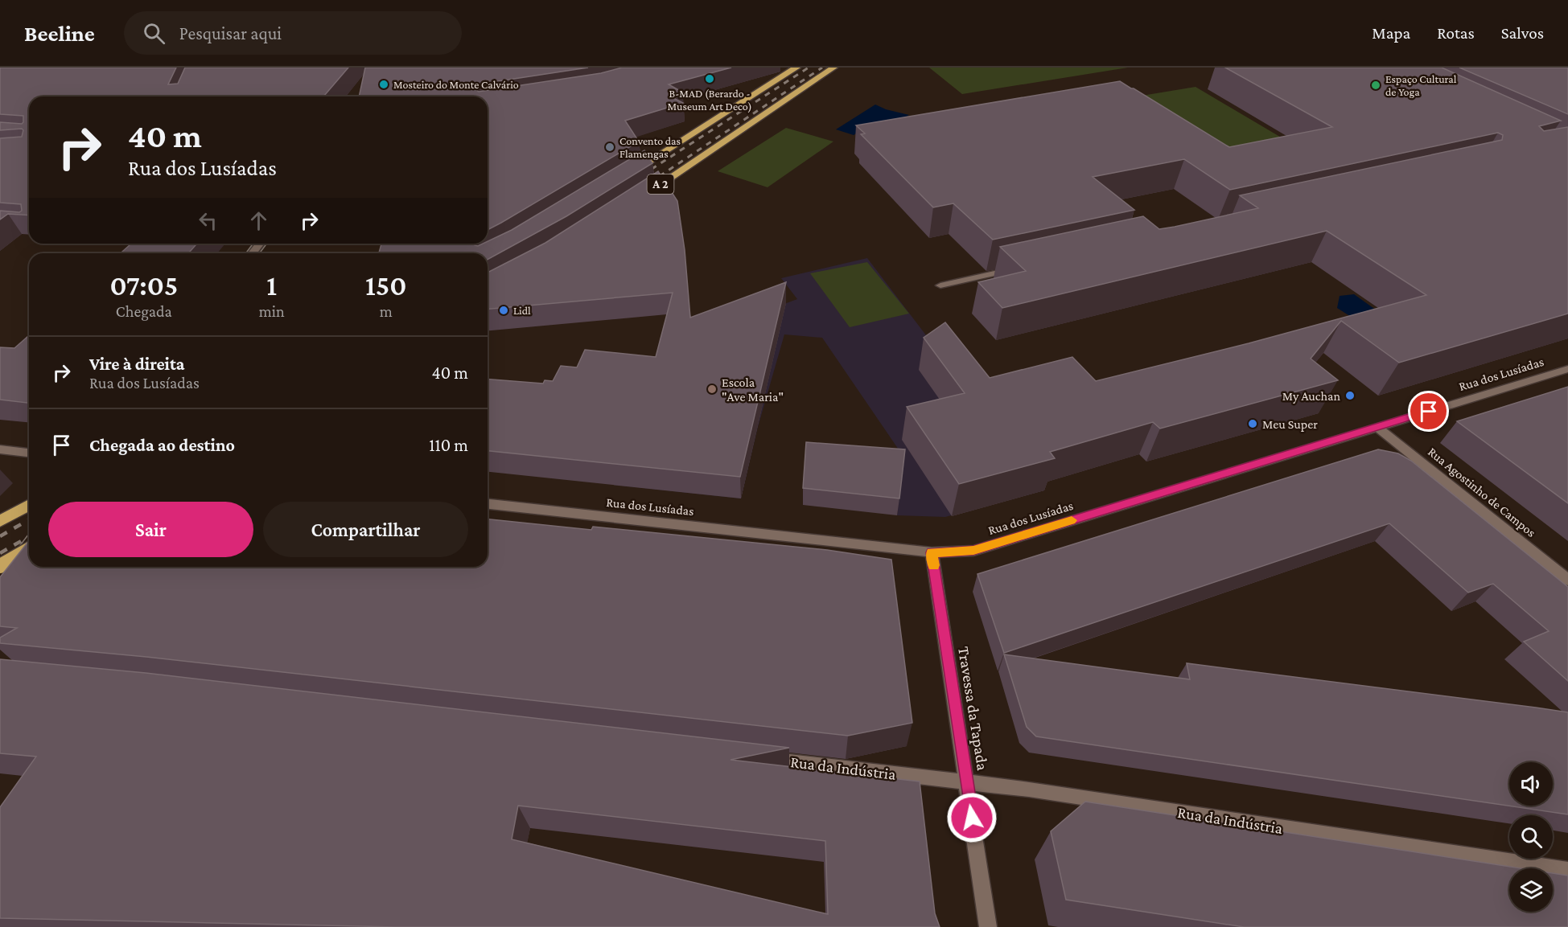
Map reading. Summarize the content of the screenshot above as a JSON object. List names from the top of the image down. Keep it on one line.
{"streets":{"highway":["A 2"],"street":["Rua dos Lusíadas","Rua Agostinho de Campos","Travessa da Tapada","Rua da Indústria"]},"crossings":[["Rua dos Lusíadas","Rua Agostinho de Campos"],["Rua dos Lusíadas","Travessa da Tapada"],["Travessa da Tapada","Rua da Indústria"]],"places":["B-MAD (Berardo - Museum Art Deco)","Mosteiro do Monte Calvário","Espaço Cultural de Yoga","Convento das Flamengas","Lidl","Escola \"Ave Maria\"","My Auchan","Meu Super"],"page":{"header":"Beeline","search":"Pesquisar aqui","nav":["Mapa","Rotas","Salvos"],"turn":["40 m","Rua dos Lusíadas"],"eta":["07:05","Chegada","1","min","150","m"],"list":[{"name":"Vire à direita","note":"Rua dos Lusíadas","value":"40 m"},{"name":"Chegada ao destino","value":"110 m"}],"buttons":["Sair","Compartilhar"]}}
